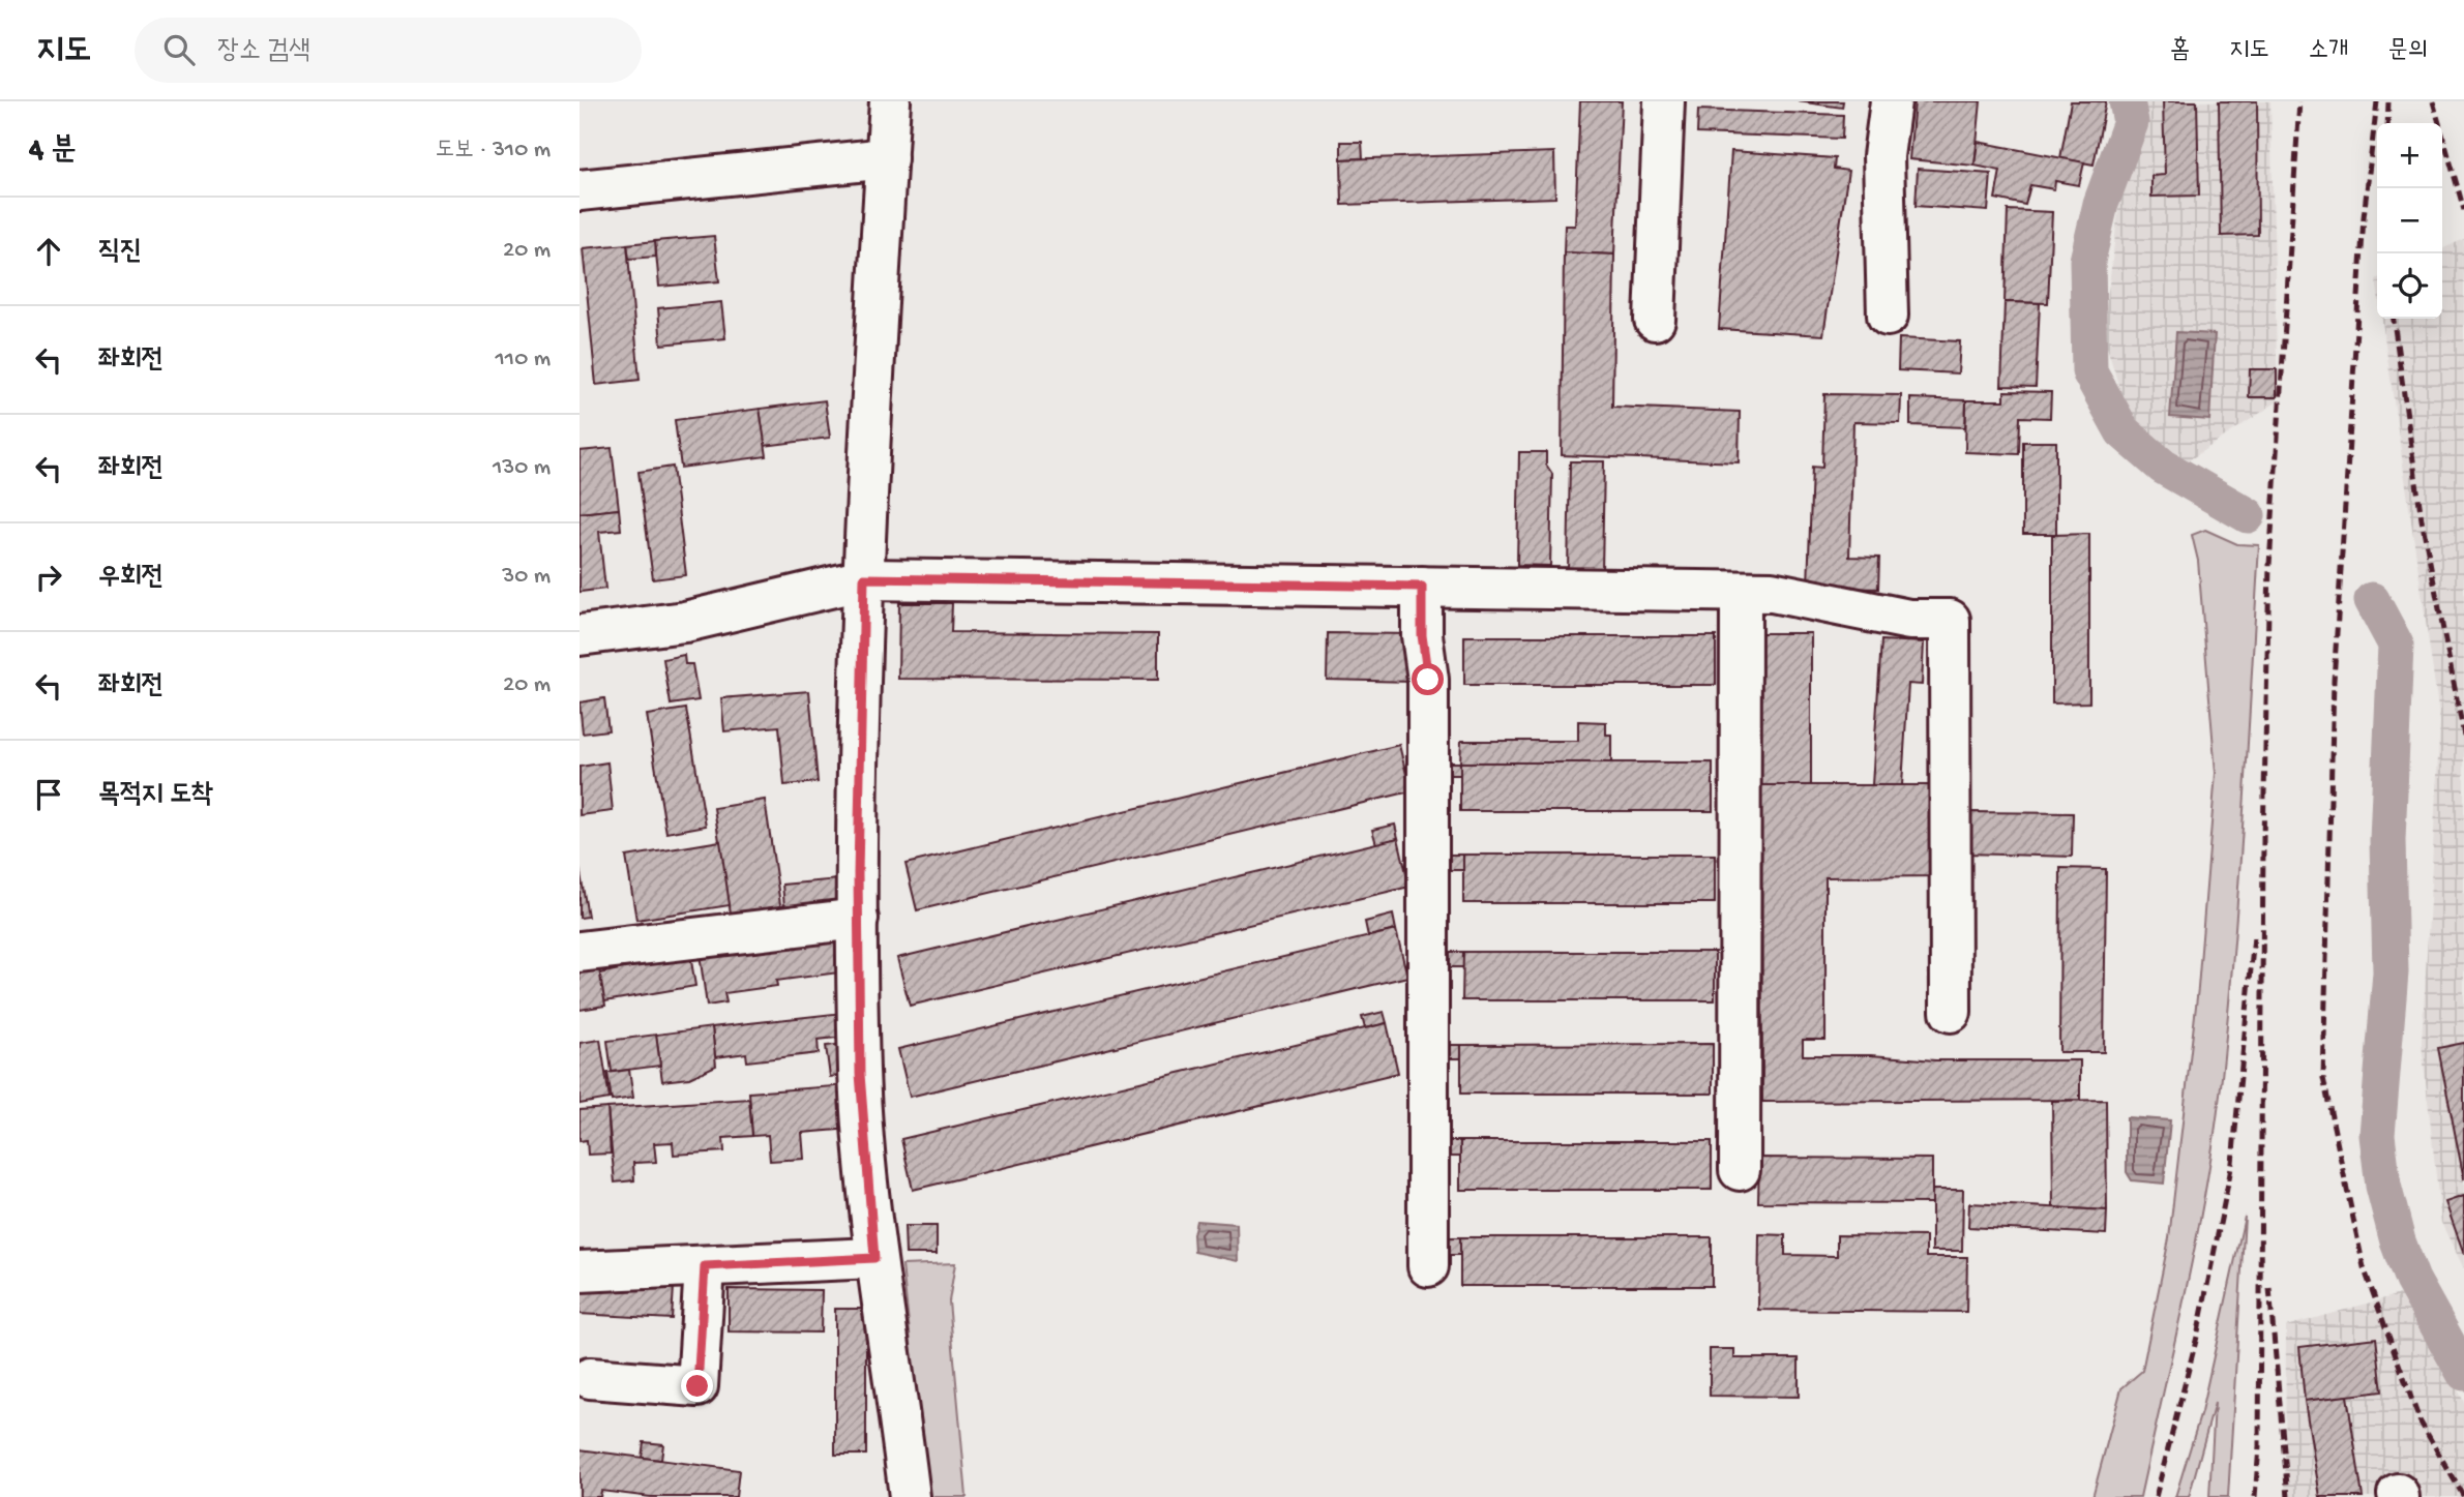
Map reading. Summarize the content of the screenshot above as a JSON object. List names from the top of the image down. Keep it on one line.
{"page":{"header":"지도","search":"장소 검색","nav":["홈","지도","소개","문의"],"heading":["4 분","도보 · 310 m"],"map_buttons":["+","−"],"list":[["직진","20 m"],["좌회전","110 m"],["좌회전","130 m"],["우회전","30 m"],["좌회전","20 m"],"목적지 도착"]}}
